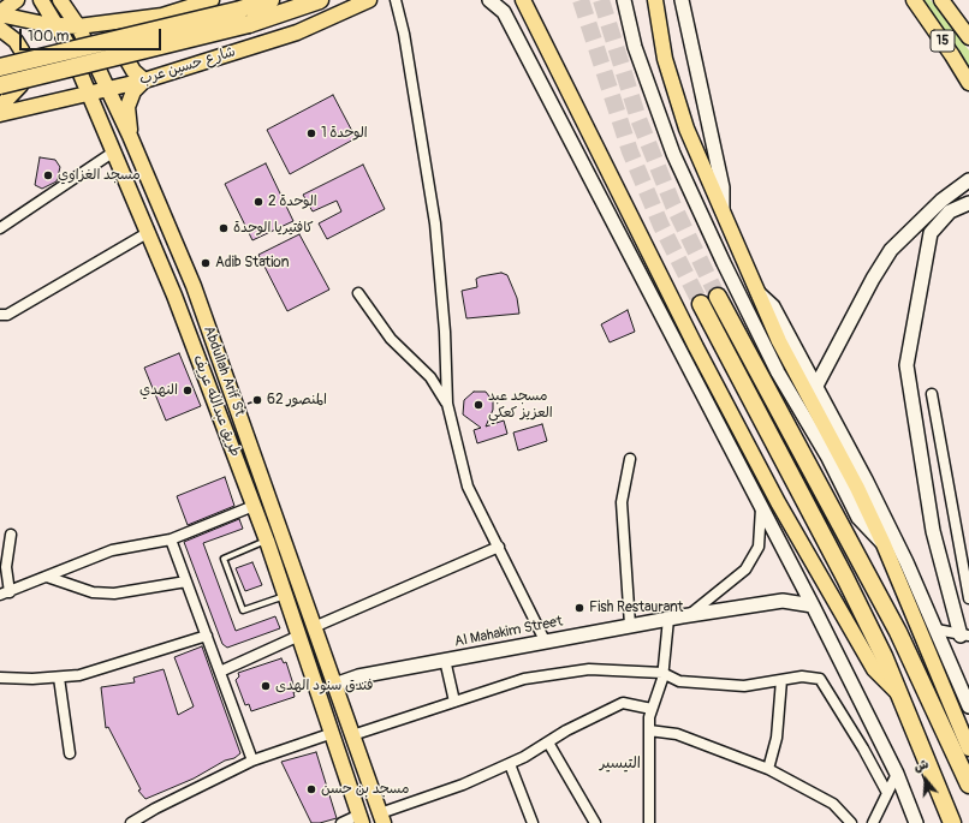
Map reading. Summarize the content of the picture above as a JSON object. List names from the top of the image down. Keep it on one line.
{"streets":{"main road":["15","شارع حسين عرب","Abdullah Arif St","طريق عبدالله عريف"],"street":["Al Mahakim Street"]},"crossings":[["شارع حسين عرب","Abdullah Arif St"],["شارع حسين عرب","طريق عبدالله عريف"],["Abdullah Arif St","Al Mahakim Street"]],"districts":["التيسير"],"places":["الوحدة 1","مسجد الغزاوي","الوحدة 2","كافتيريا الوحدة","Adib Station","النهدي","المنصور 62","مسجد عبد العزيز كعكي","Fish Restaurant","فندق سنود الهدى","مسجد بن حسن"],"scale_bar":"100 m","north":"top"}
